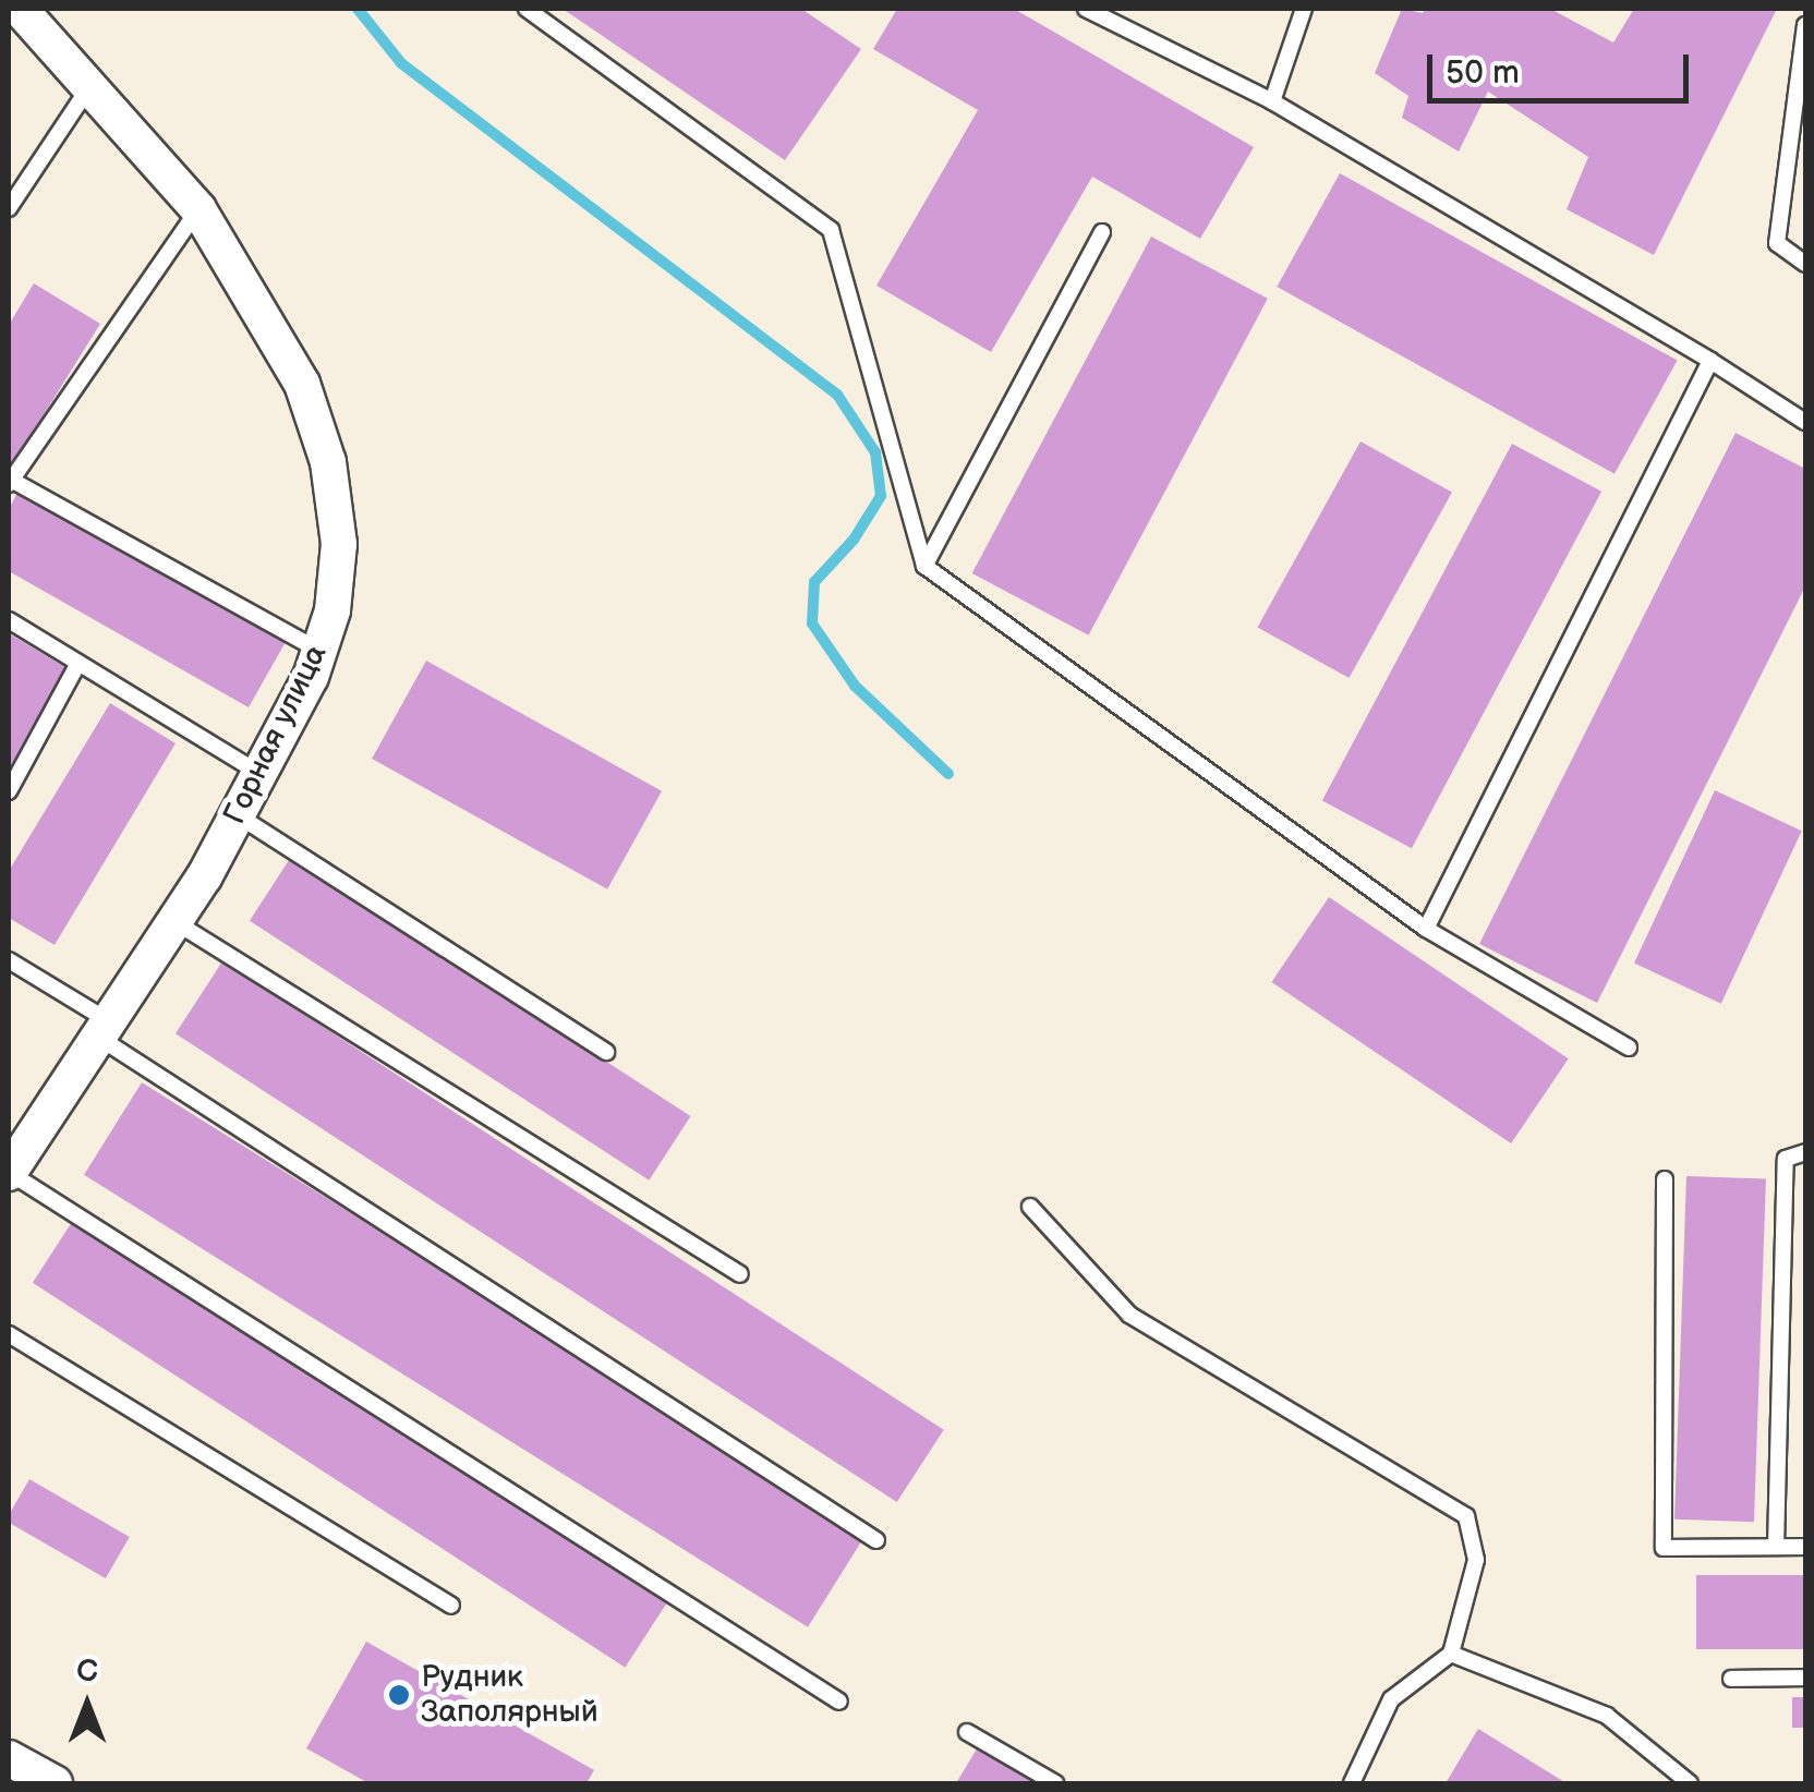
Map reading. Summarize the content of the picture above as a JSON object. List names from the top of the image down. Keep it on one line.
{"streets":{"street":["Горная улица"]},"places":["Рудник Заполярный"],"scale_bar":"50 m","north":"top"}
